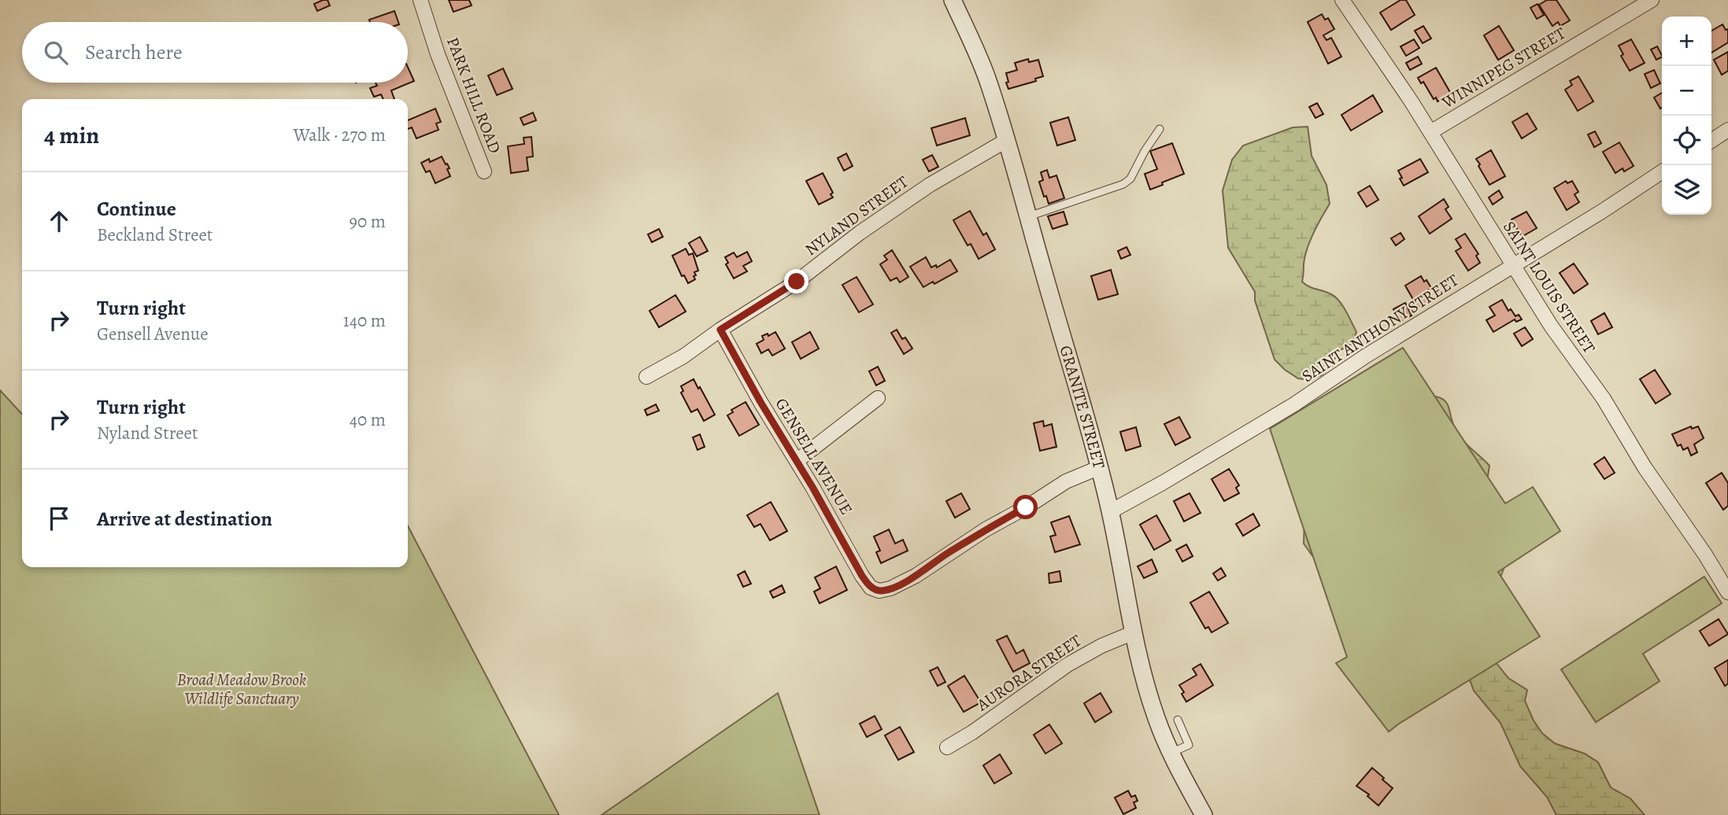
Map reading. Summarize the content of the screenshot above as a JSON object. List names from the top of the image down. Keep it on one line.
{"streets":{"street":["WINNIPEG STREET","PARK HILL ROAD","NYLAND STREET","SAINT LOUIS STREET","SAINT ANTHONY STREET","GRANITE STREET","GENSELL AVENUE","AURORA STREET"]},"crossings":[["WINNIPEG STREET","SAINT LOUIS STREET"],["NYLAND STREET","GRANITE STREET"],["NYLAND STREET","GENSELL AVENUE"],["SAINT LOUIS STREET","SAINT ANTHONY STREET"],["SAINT ANTHONY STREET","GRANITE STREET"],["GRANITE STREET","GENSELL AVENUE"],["GRANITE STREET","AURORA STREET"]],"parks":["Broad Meadow Brook Wildlife Sanctuary"],"page":{"map_buttons":["+","−"],"search":"Search here","heading":["4 min","Walk · 270 m"],"list":[["Continue","Beckland Street","90 m"],["Turn right","Gensell Avenue","140 m"],["Turn right","Nyland Street","40 m"],"Arrive at destination"]}}
